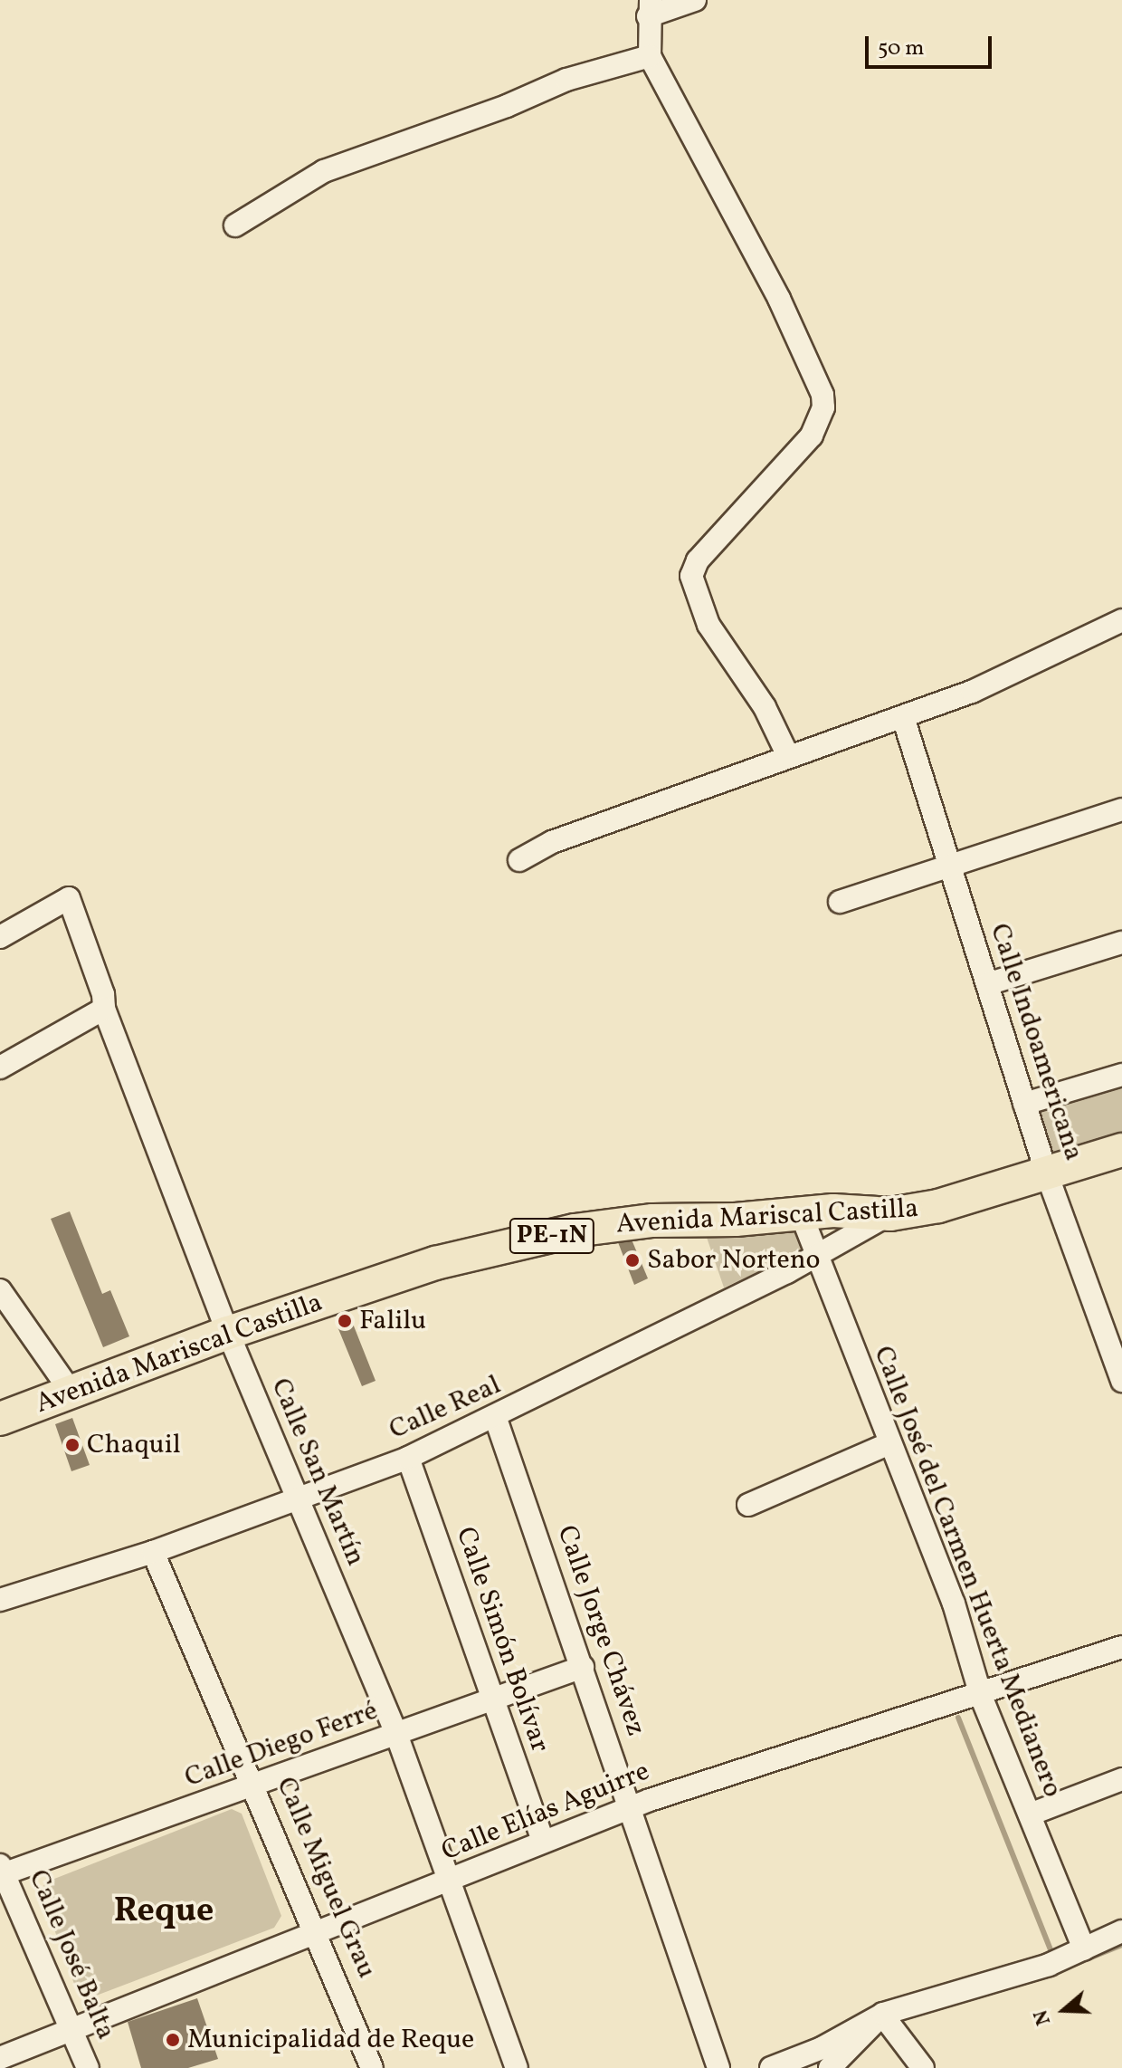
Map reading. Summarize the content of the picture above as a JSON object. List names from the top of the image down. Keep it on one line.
{"streets":{"highway":["Avenida Mariscal Castilla","PE-1N"],"street":["Calle Indoamericana","Calle Real","Calle San Martín","Calle José del Carmen Huerta Medianero","Calle Jorge Chávez","Calle Simón Bolívar","Calle Diego Ferré","Calle Elías Aguirre","Calle Miguel Grau","Calle José Balta"]},"crossings":[["Calle Indoamericana","Avenida Mariscal Castilla"],["Avenida Mariscal Castilla","Calle Real"],["Avenida Mariscal Castilla","Calle San Martín"],["Avenida Mariscal Castilla","Calle José del Carmen Huerta Medianero"],["Calle Real","Calle San Martín"],["Calle Real","Calle José del Carmen Huerta Medianero"],["Calle Real","Calle Jorge Chávez"],["Calle Real","Calle Simón Bolívar"],["Calle Real","Calle Miguel Grau"],["Calle San Martín","Calle Diego Ferré"],["Calle San Martín","Calle Elías Aguirre"],["Calle José del Carmen Huerta Medianero","Calle Elías Aguirre"],["Calle Jorge Chávez","Calle Diego Ferré"],["Calle Jorge Chávez","Calle Elías Aguirre"],["Calle Simón Bolívar","Calle Diego Ferré"],["Calle Simón Bolívar","Calle Elías Aguirre"],["Calle Diego Ferré","Calle Miguel Grau"],["Calle Diego Ferré","Calle José Balta"],["Calle Elías Aguirre","Calle Miguel Grau"],["Calle Elías Aguirre","Calle José Balta"]],"districts":["Reque"],"places":["Sabor Norteno","Falilu","Chaquil","Municipalidad de Reque"],"scale_bar":"50 m","north":"left"}
